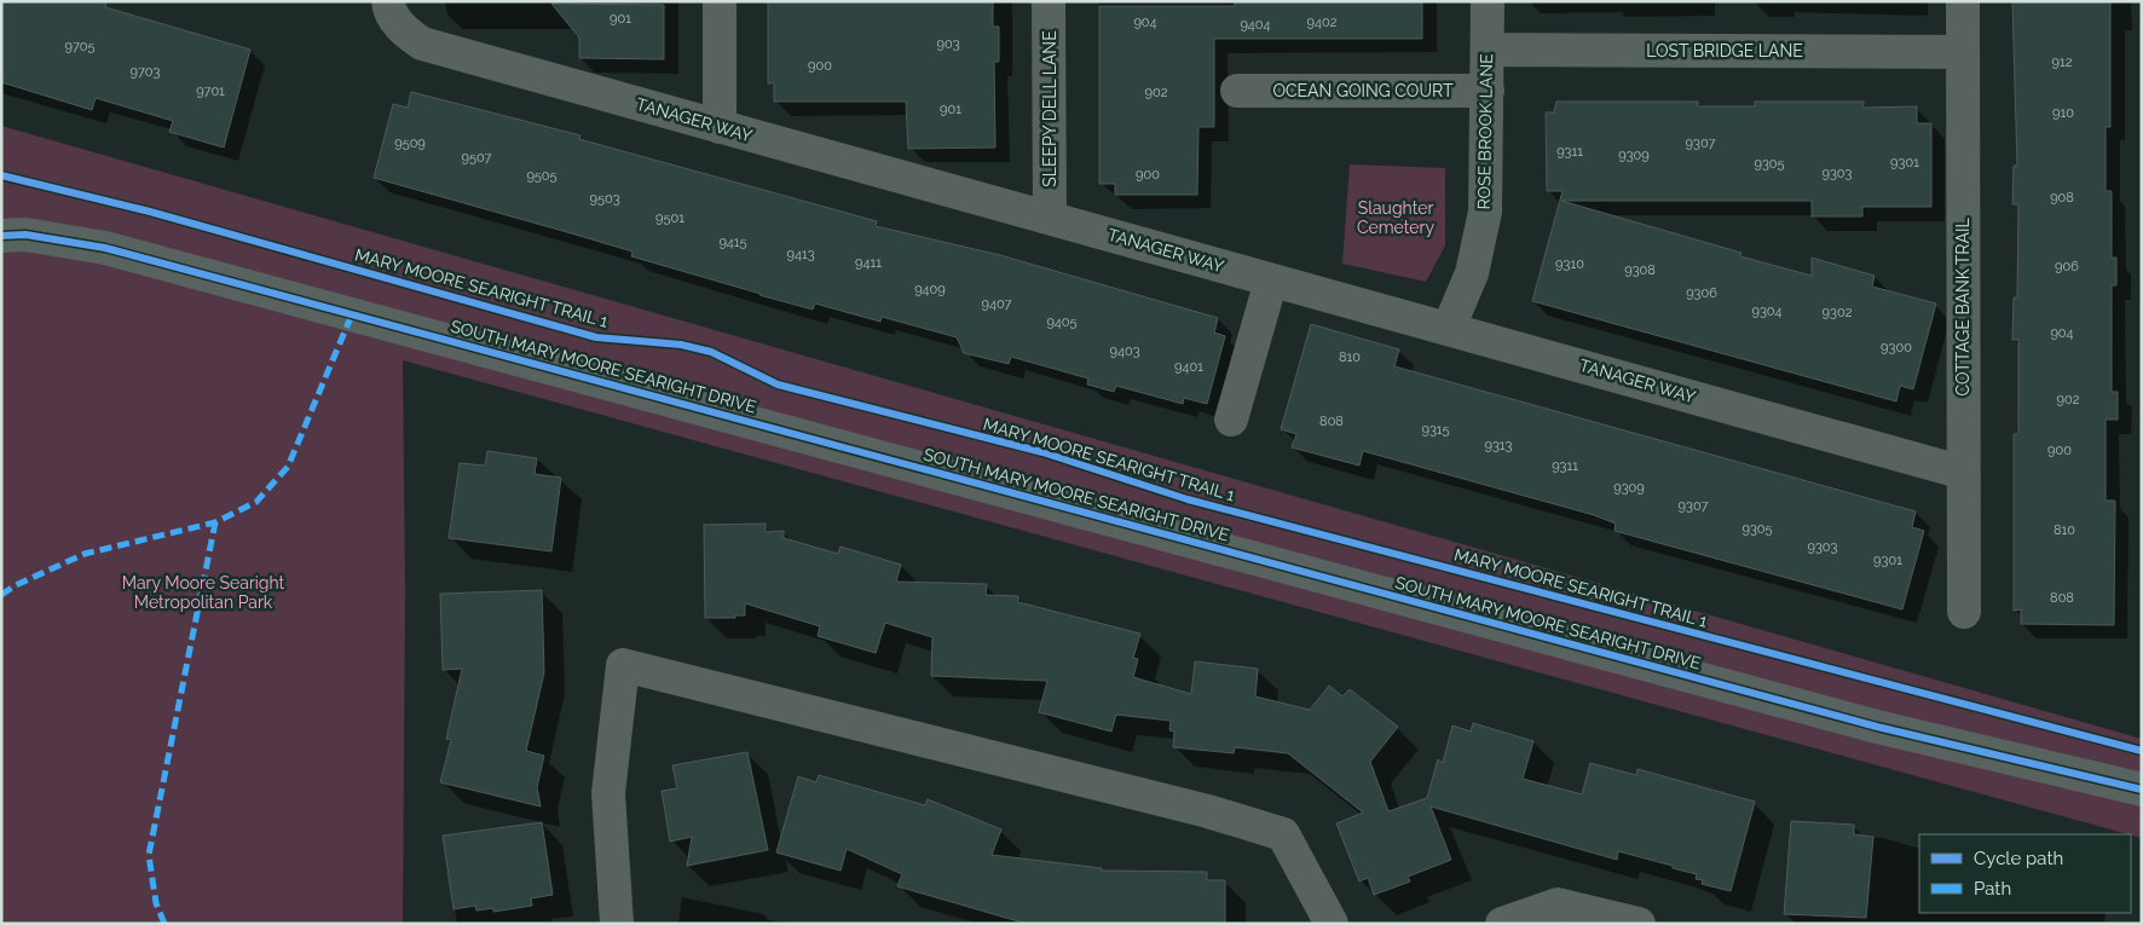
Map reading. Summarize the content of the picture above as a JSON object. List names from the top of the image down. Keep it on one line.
{"streets":{"street":["LOST BRIDGE LANE","OCEAN GOING COURT","SLEEPY DELL LANE","TANAGER WAY","ROSE BROOK LANE","COTTAGE BANK TRAIL","SOUTH MARY MOORE SEARIGHT DRIVE"],"cycle path":["MARY MOORE SEARIGHT TRAIL 1"]},"crossings":[["LOST BRIDGE LANE","ROSE BROOK LANE"],["LOST BRIDGE LANE","COTTAGE BANK TRAIL"],["OCEAN GOING COURT","ROSE BROOK LANE"],["SLEEPY DELL LANE","TANAGER WAY"],["TANAGER WAY","ROSE BROOK LANE"],["TANAGER WAY","COTTAGE BANK TRAIL"]],"parks":["Slaughter Cemetery","Mary Moore Searight Metropolitan Park"],"house_numbers":["901","904","9402","9404","903","9705","912","900","9703","9701","902","901","910","9509","9307","9311","9309","9507","9301","9305","9303","900","9505","908","9503","9501","9415","9413","9411","9310","906","9308","9409","9306","9407","9304","9302","9405","904","9300","9403","810","9401","902","808","9315","9313","900","9311","9309","9307","9305","810","9303","9301","808"],"legend":["Cycle path","Path"]}
